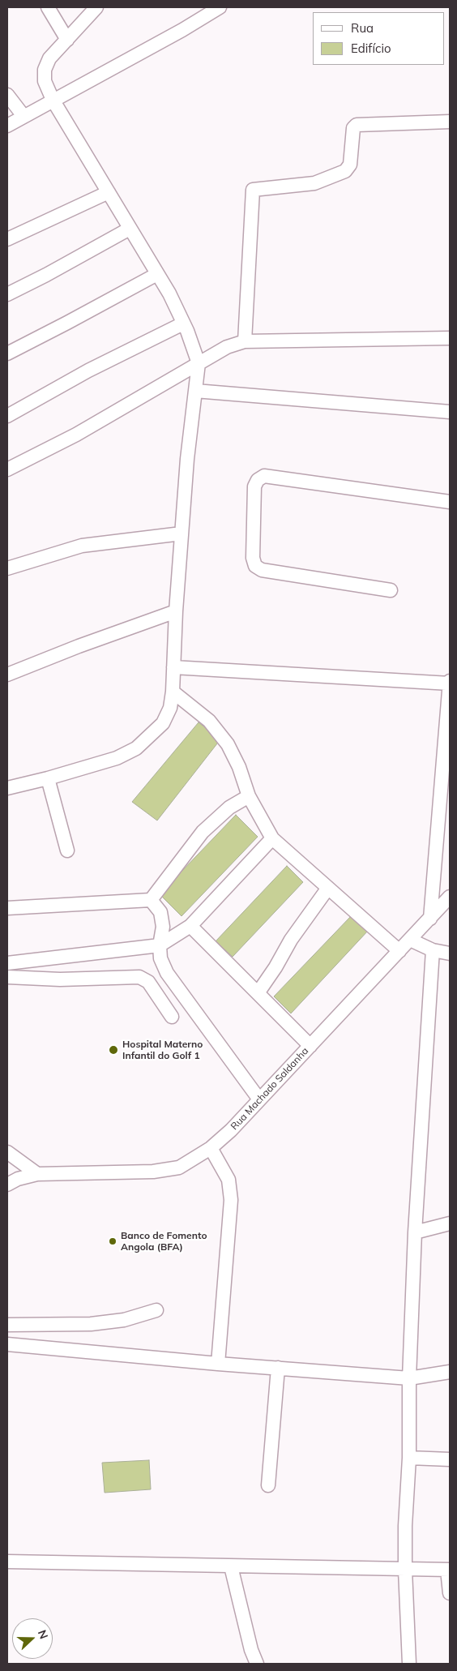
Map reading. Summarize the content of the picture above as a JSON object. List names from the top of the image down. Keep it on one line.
{"streets":{"street":["Rua Machado Saldanha"]},"places":["Hospital Materno Infantil do Golf 1","Banco de Fomento Angola (BFA)"],"legend":["Rua","Edifício"],"north":"right"}
